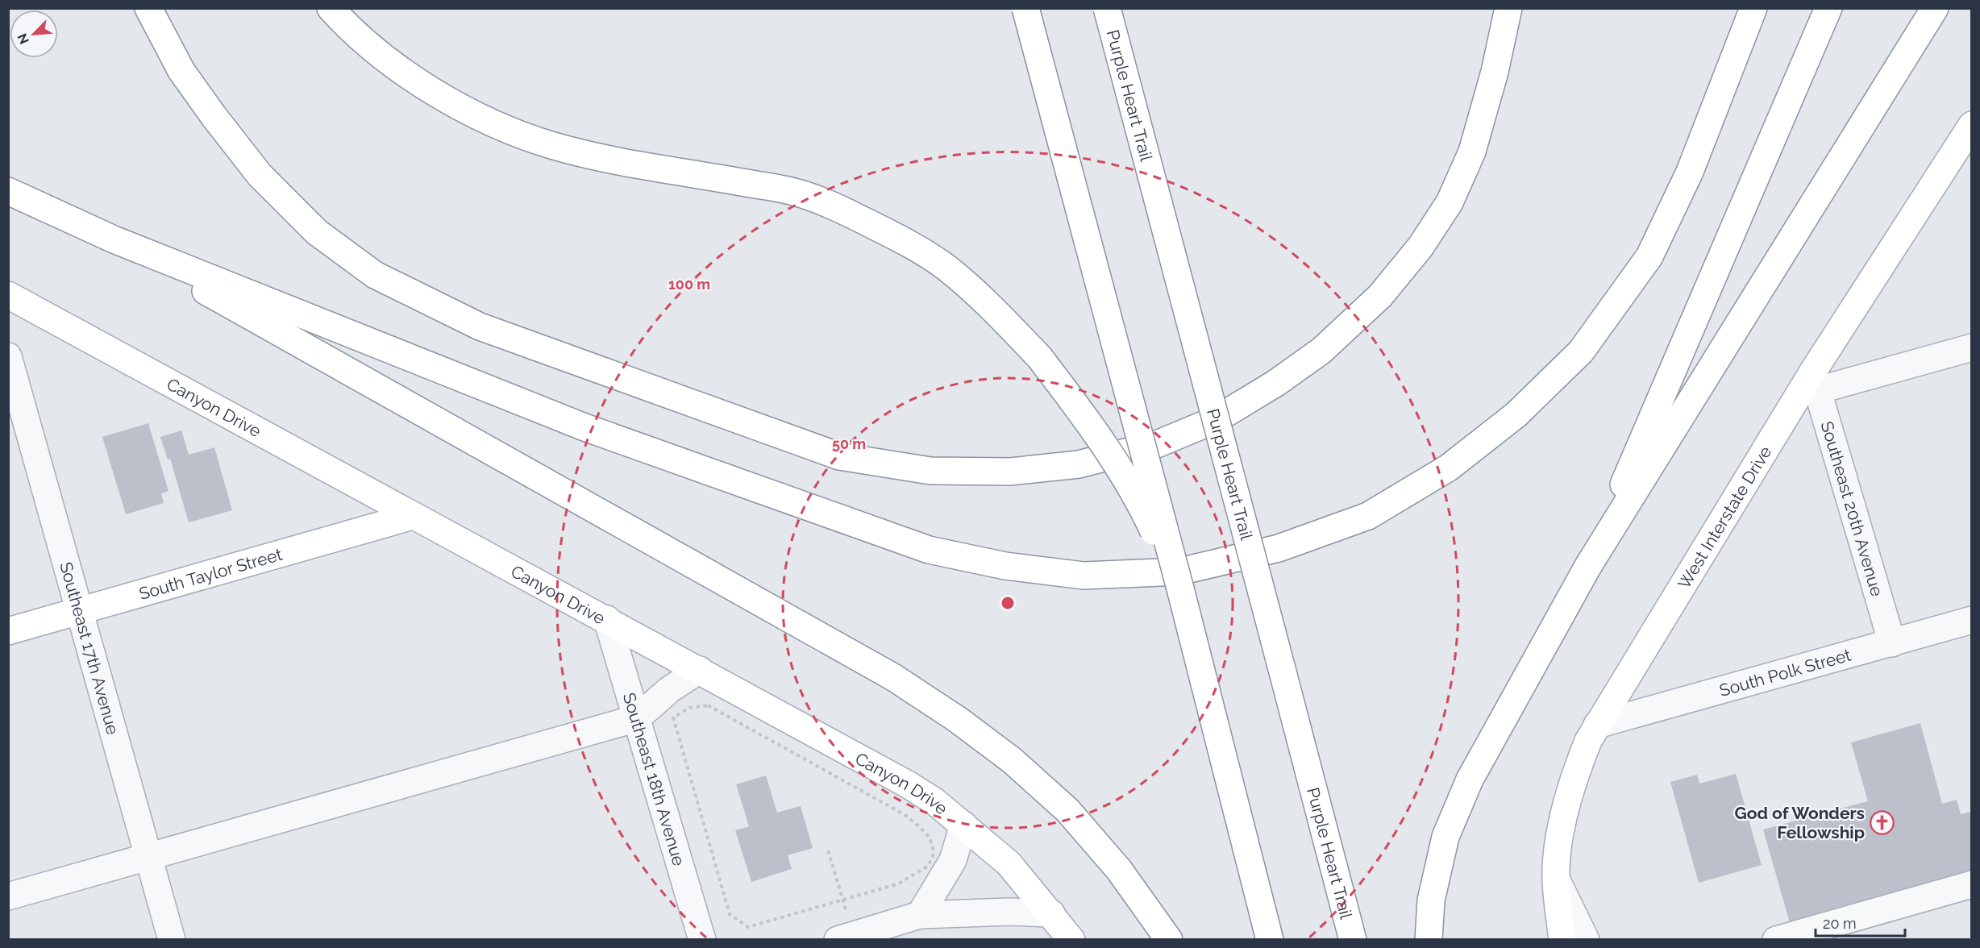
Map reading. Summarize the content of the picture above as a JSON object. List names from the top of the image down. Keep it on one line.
{"streets":{"main road":["Purple Heart Trail","Canyon Drive","West Interstate Drive","South Taylor Street"],"street":["Southeast 20th Avenue","Southeast 17th Avenue","South Polk Street","Southeast 18th Avenue"]},"crossings":[["Canyon Drive","South Taylor Street"],["Canyon Drive","Southeast 18th Avenue"],["Southeast 20th Avenue","West Interstate Drive"],["Southeast 20th Avenue","South Polk Street"],["West Interstate Drive","South Polk Street"],["South Taylor Street","Southeast 17th Avenue"]],"places":{"church":["God of Wonders Fellowship"]},"scale_bar":"20 m","north":"bottom left","rings":["100 m","50 m"]}
